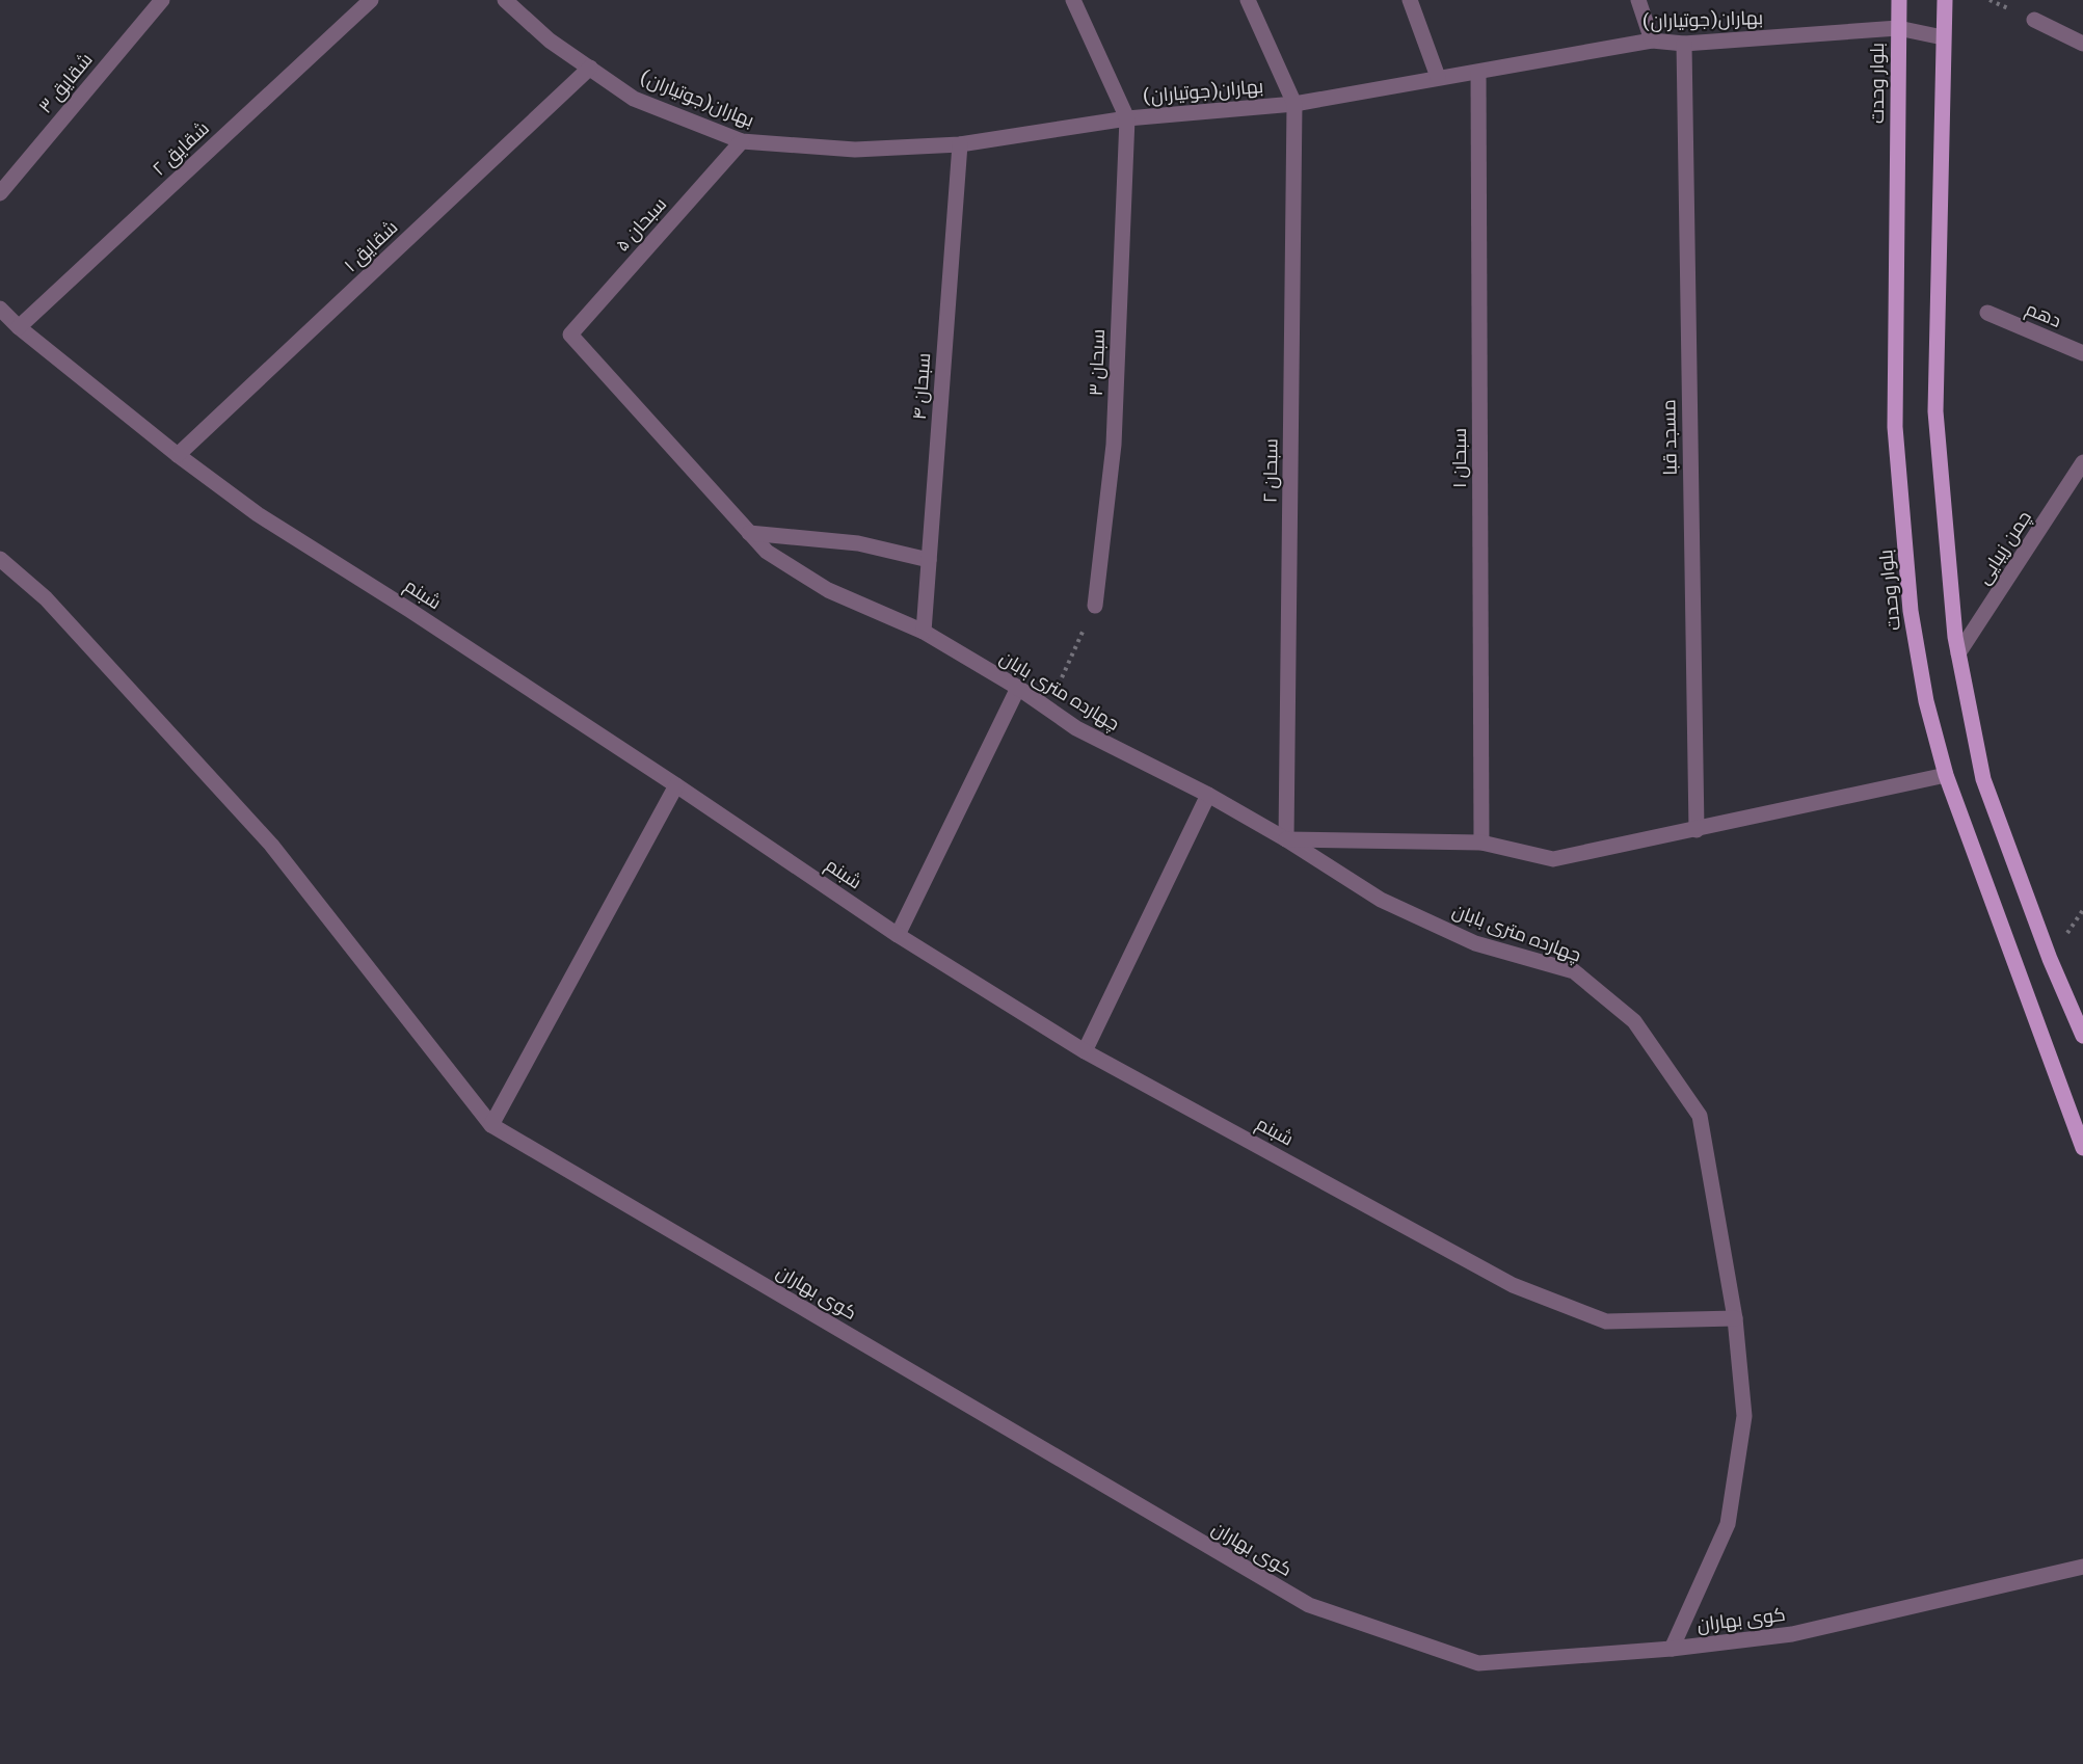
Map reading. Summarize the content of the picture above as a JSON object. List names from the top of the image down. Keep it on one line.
{"streets":{"main road":["بلوار وحدت"],"street":["بهاران(جوتیاران)","شقایق ۳","شقایق ۲","سبحان ۵","شقایق ۱","دهم","سبحان ۳","سبحان ۴","مسجد قبا","سبحان ۱","سبحان ۲","چمن زیبایی","شبنم","چهارده متری بابان","کوی بهاران"]},"crossings":[["بهاران(جوتیاران)","بلوار وحدت"],["بهاران(جوتیاران)","سبحان ۵"],["بهاران(جوتیاران)","شقایق ۱"],["بهاران(جوتیاران)","سبحان ۳"],["بهاران(جوتیاران)","سبحان ۴"],["بهاران(جوتیاران)","مسجد قبا"],["بهاران(جوتیاران)","سبحان ۱"],["بهاران(جوتیاران)","سبحان ۲"],["شقایق ۲","شبنم"],["سبحان ۵","چهارده متری بابان"],["شقایق ۱","شبنم"],["سبحان ۴","چهارده متری بابان"],["سبحان ۲","چهارده متری بابان"],["شبنم","چهارده متری بابان"],["چهارده متری بابان","کوی بهاران"]]}
